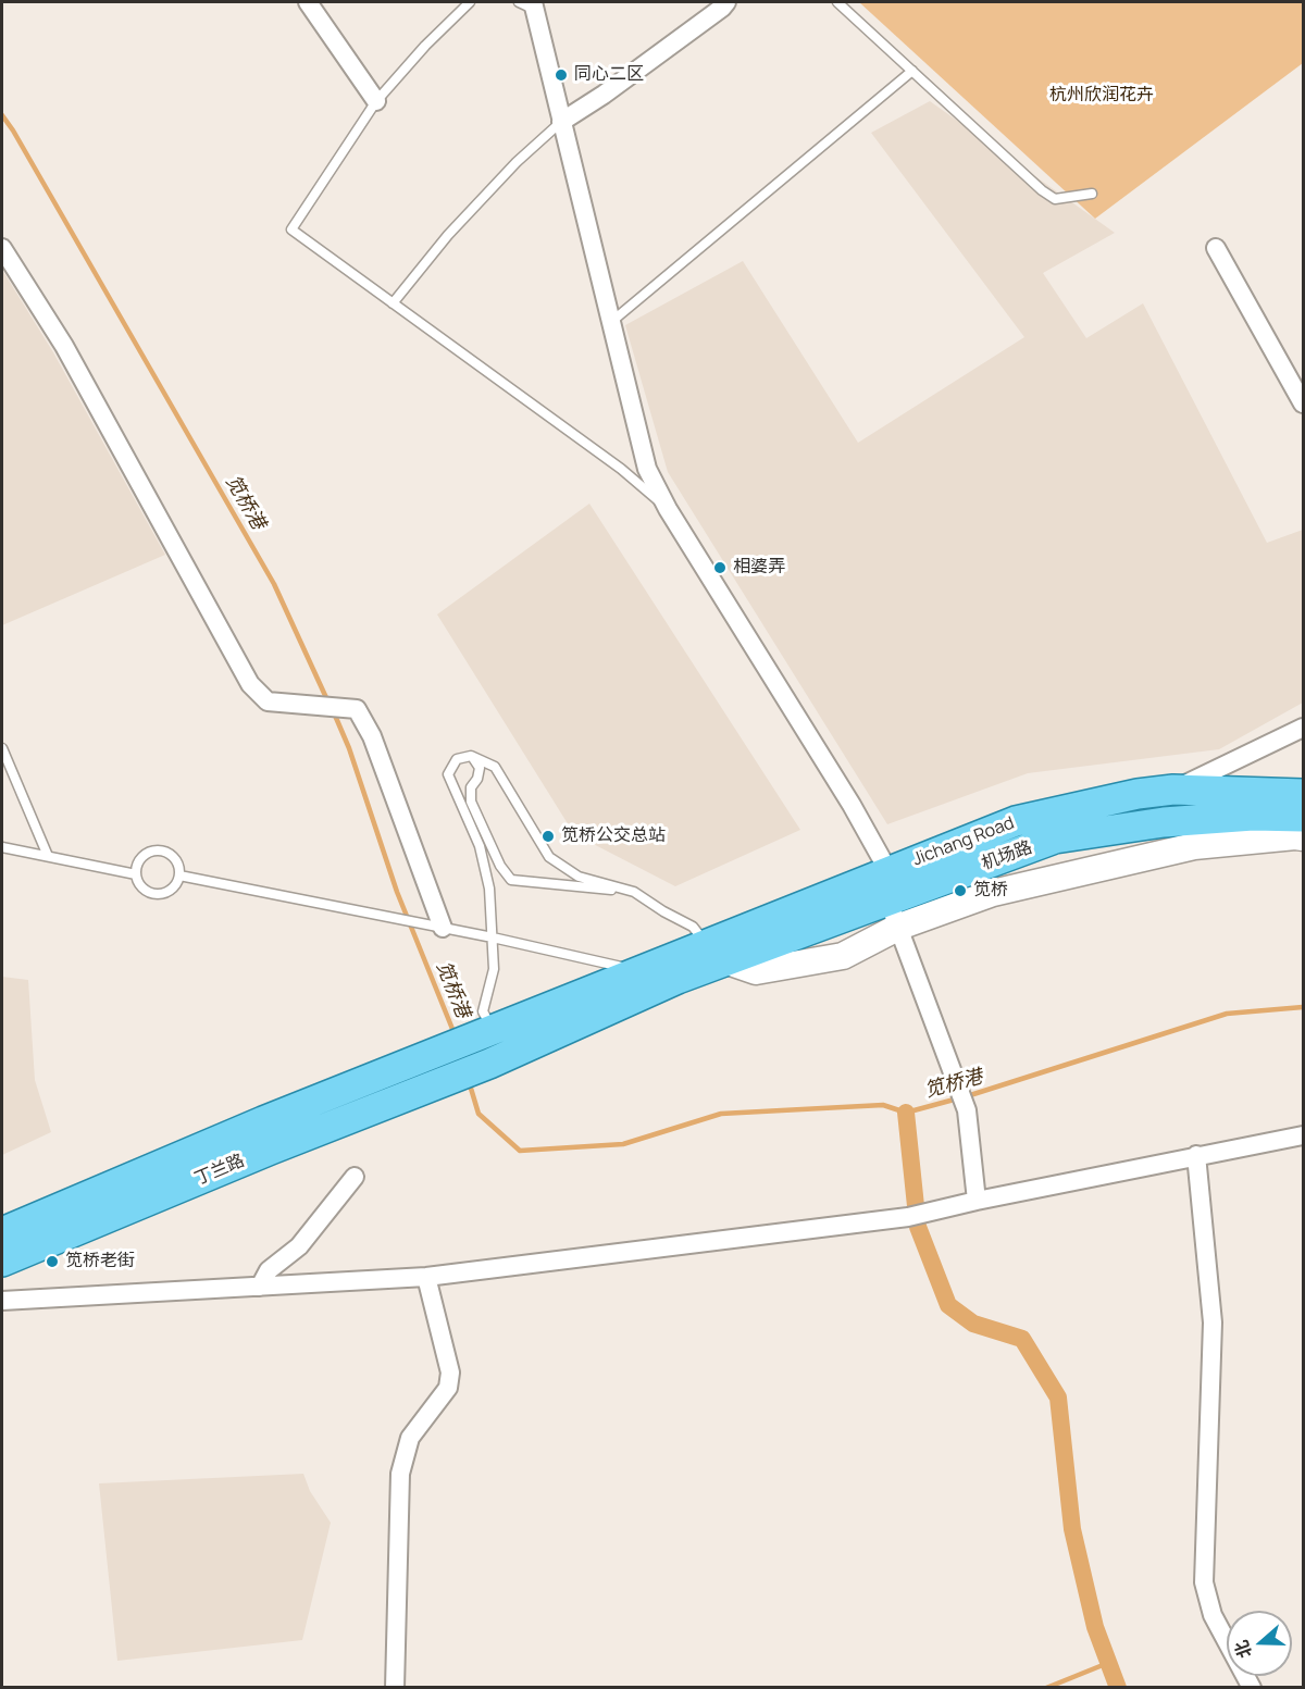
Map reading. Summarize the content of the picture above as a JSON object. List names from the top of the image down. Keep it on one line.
{"streets":{"main road":["Jichang Road","机场路","丁兰路"]},"crossings":[["Jichang Road","机场路"],["Jichang Road","丁兰路"]],"water":["笕桥港"],"parks":["杭州欣润花卉"],"places":["同心二区","相婆弄","笕桥公交总站","笕桥","笕桥老街"],"north":"left"}
